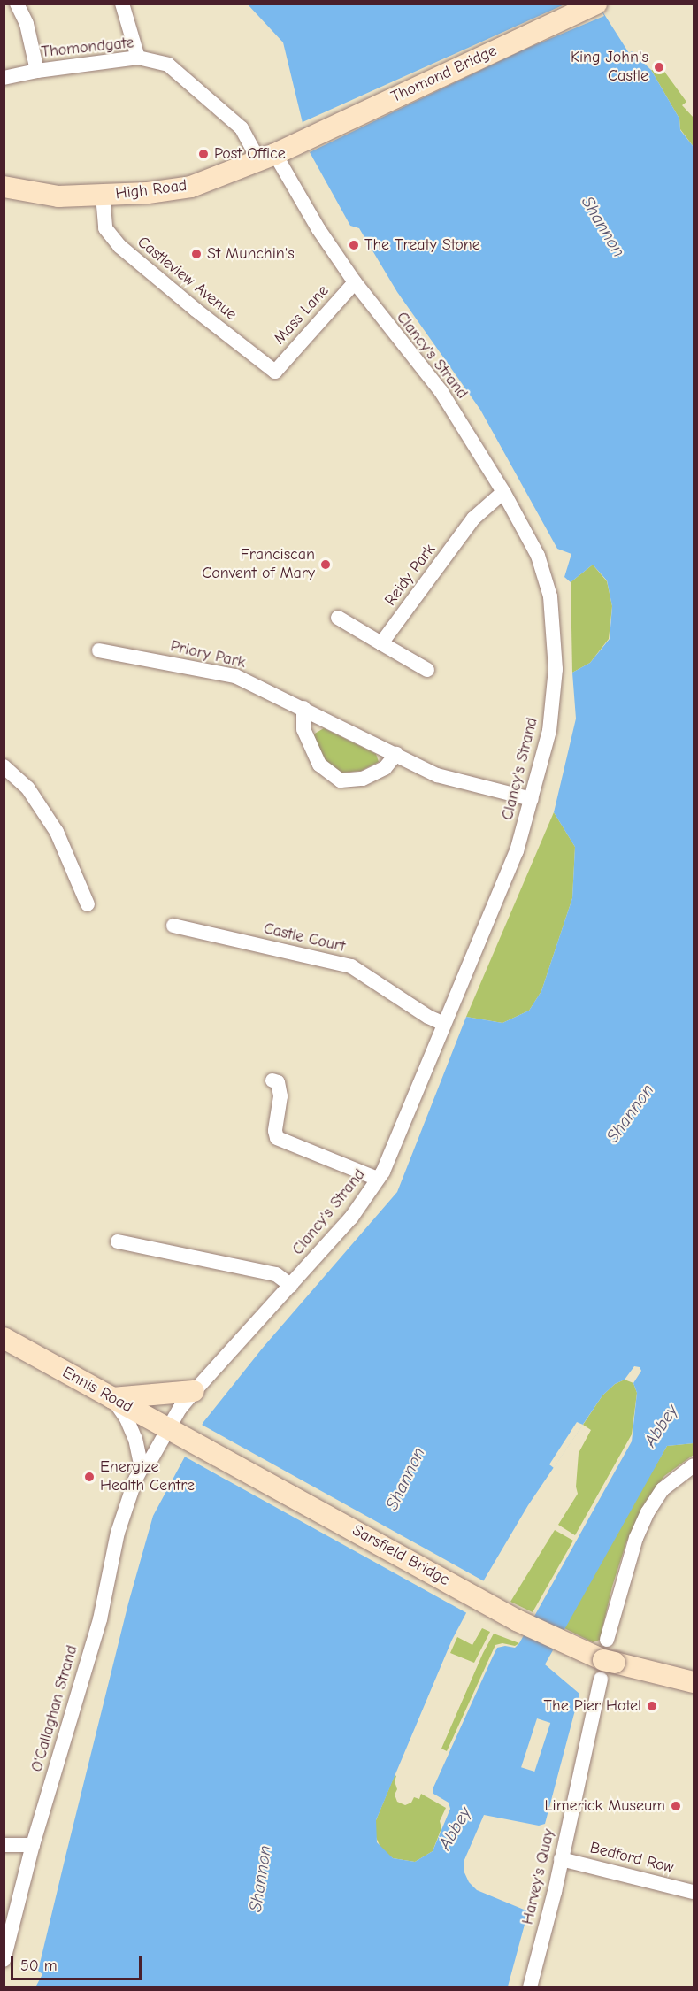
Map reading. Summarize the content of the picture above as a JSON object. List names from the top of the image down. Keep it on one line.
{"streets":{"main road":["Thomond Bridge","High Road","Ennis Road","Sarsfield Bridge"],"street":["Thomondgate","Castleview Avenue","Mass Lane","Clancy's Strand","Reidy Park","Priory Park","Castle Court","O'Callaghan Strand","Bedford Row","Harvey's Quay"]},"crossings":[["Thomondgate","Thomond Bridge"],["Thomondgate","High Road"],["Thomondgate","Clancy's Strand"],["Thomond Bridge","High Road"],["Thomond Bridge","Clancy's Strand"],["High Road","Castleview Avenue"],["High Road","Clancy's Strand"],["Castleview Avenue","Mass Lane"],["Mass Lane","Clancy's Strand"],["Clancy's Strand","Reidy Park"],["Clancy's Strand","Priory Park"],["Clancy's Strand","Castle Court"],["Clancy's Strand","Ennis Road"],["Clancy's Strand","O'Callaghan Strand"],["Ennis Road","Sarsfield Bridge"],["Ennis Road","O'Callaghan Strand"],["Bedford Row","Harvey's Quay"]],"water":["Shannon","Abbey"],"places":["King John's Castle","Post Office","The Treaty Stone","St Munchin's","Franciscan Convent of Mary","Energize Health Centre","The Pier Hotel","Limerick Museum"],"scale_bar":"50 m"}
